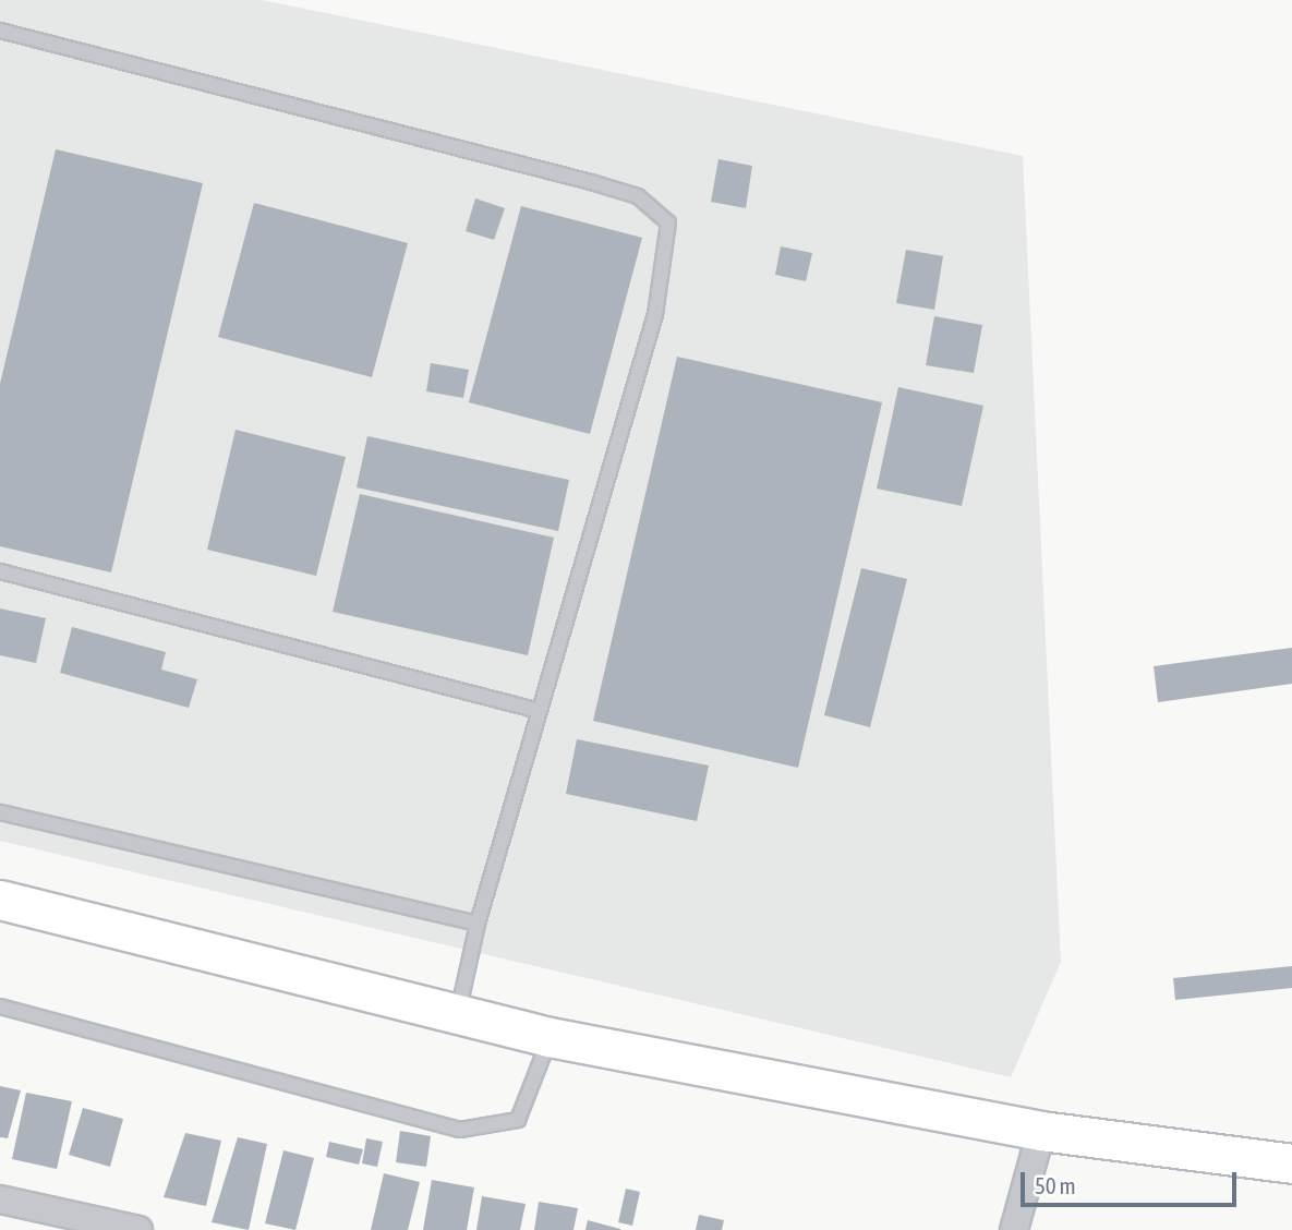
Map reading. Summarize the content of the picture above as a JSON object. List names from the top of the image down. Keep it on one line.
{"scale_bar":"50 m"}
